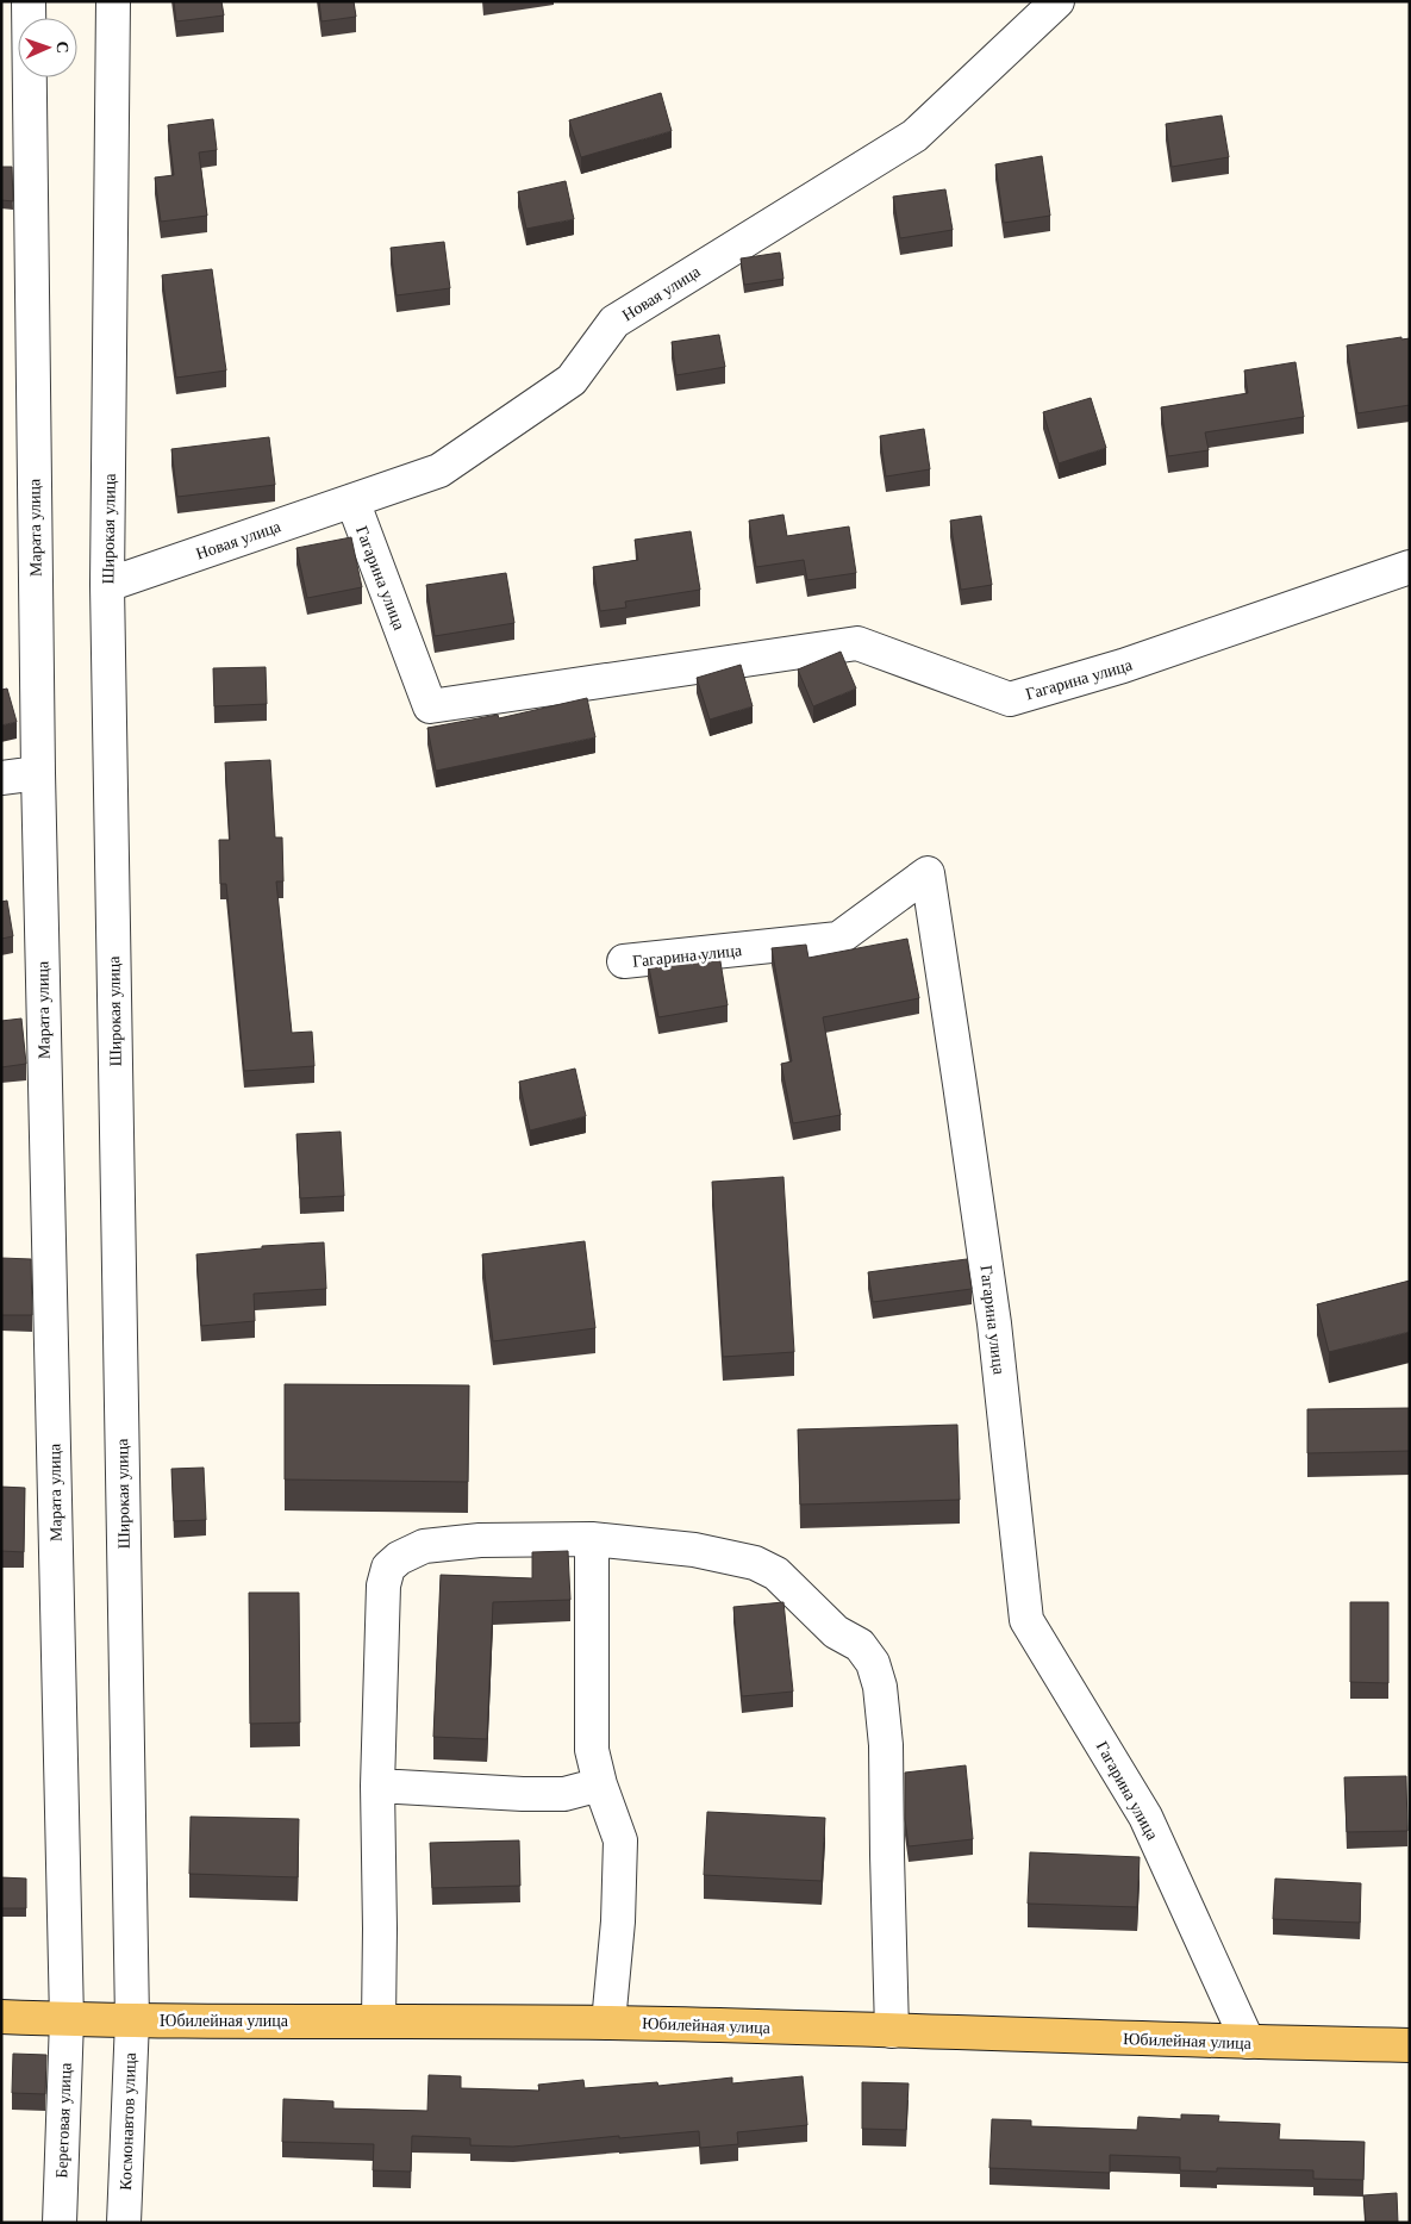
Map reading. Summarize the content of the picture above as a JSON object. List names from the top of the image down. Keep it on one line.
{"streets":{"main road":["Юбилейная улица"],"street":["Новая улица","Марата улица","Широкая улица","Гагарина улица","Береговая улица","Космонавтов улица"]},"crossings":[["Новая улица","Широкая улица"],["Новая улица","Гагарина улица"],["Марата улица","Юбилейная улица"],["Марата улица","Береговая улица"],["Широкая улица","Юбилейная улица"],["Широкая улица","Космонавтов улица"],["Гагарина улица","Юбилейная улица"],["Юбилейная улица","Береговая улица"],["Юбилейная улица","Космонавтов улица"]],"north":"right"}
